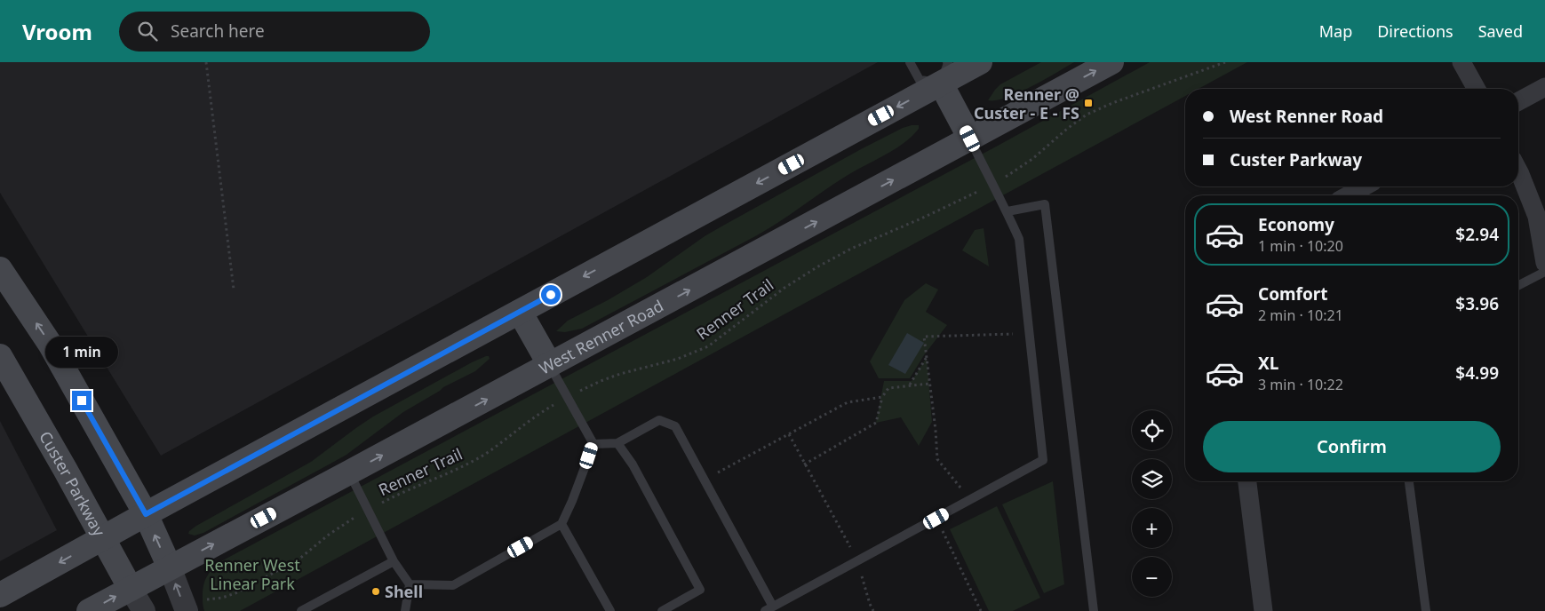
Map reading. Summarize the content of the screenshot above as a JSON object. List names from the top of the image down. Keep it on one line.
{"streets":{"main road":["West Renner Road","Custer Parkway"],"path":["Renner Trail"]},"crossings":[["West Renner Road","Custer Parkway"]],"parks":["Renner West Linear Park"],"places":{"transit":["Renner @ Custer - E - FS"],"other":["Shell"]},"page":{"header":"Vroom","search":"Search here","nav":["Map","Directions","Saved"],"banner":["West Renner Road","Custer Parkway"],"list":[{"name":"Economy","note":"1 min · 10:20","value":"$2.94"},{"name":"Comfort","note":"2 min · 10:21","value":"$3.96"},{"name":"XL","note":"3 min · 10:22","value":"$4.99"}],"bubble":"1 min","map_buttons":["+","−"],"buttons":"Confirm"}}
